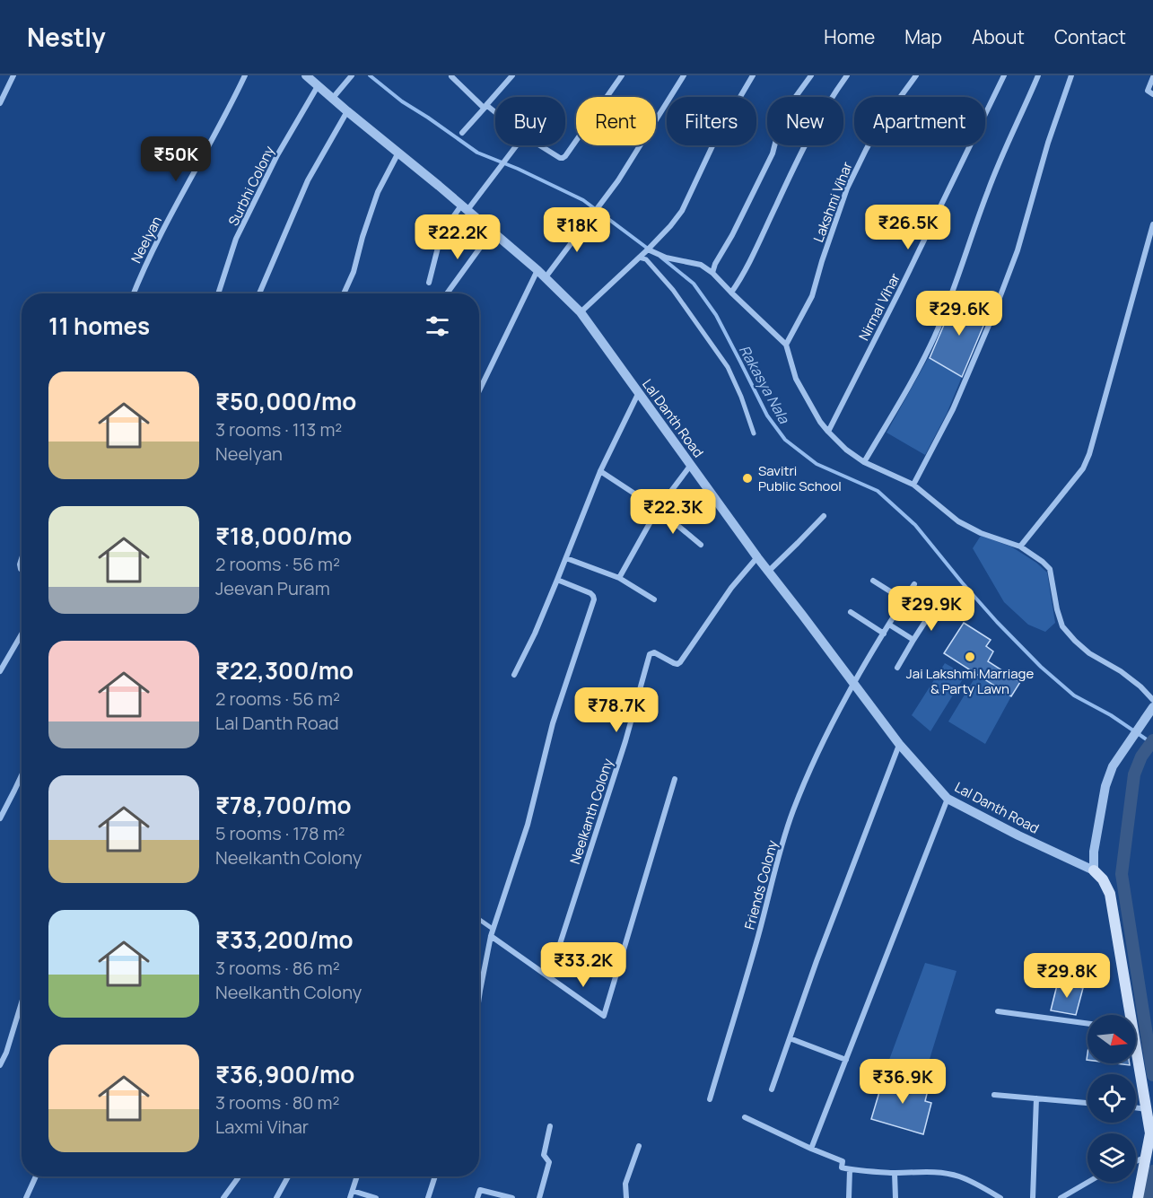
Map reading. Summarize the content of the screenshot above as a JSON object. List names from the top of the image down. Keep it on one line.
{"streets":{"street":["Surbhi Colony","Lakshmi Vihar","Neelyan","Nirmal Vihar","Lal Danth Road","Neelkanth Colony","Friends Colony"]},"crossings":[["Surbhi Colony","Lal Danth Road"],["Lal Danth Road","Neelkanth Colony"],["Lal Danth Road","Friends Colony"]],"water":["Rakasya Nala"],"places":["Savitri Public School","Jai Lakshmi Marriage & Party Lawn"],"north":"right","page":{"header":"Nestly","nav":["Home","Map","About","Contact"],"chip":["Buy","Rent","Filters","New","Apartment"],"price":["₹50K","₹26.5K","₹18K","₹22.2K","₹29.6K","₹22.3K","₹29.9K","₹78.7K","₹33.2K","₹29.8K","₹36.9K"],"heading":"11 homes","list":[{"name":"₹50,000/mo","note":"3 rooms · 113 m² · Neelyan"},{"name":"₹18,000/mo","note":"2 rooms · 56 m² · Jeevan Puram"},{"name":"₹22,300/mo","note":"2 rooms · 56 m² · Lal Danth Road"},{"name":"₹78,700/mo","note":"5 rooms · 178 m² · Neelkanth Colony"},{"name":"₹33,200/mo","note":"3 rooms · 86 m² · Neelkanth Colony"},{"name":"₹36,900/mo","note":"3 rooms · 80 m² · Laxmi Vihar"}]}}
